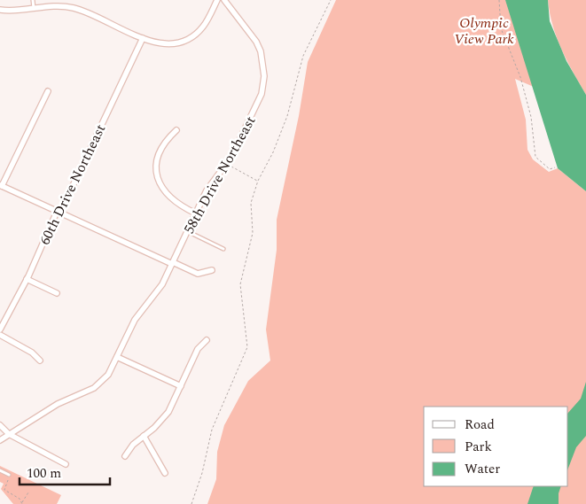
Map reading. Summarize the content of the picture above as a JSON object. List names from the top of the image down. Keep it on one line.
{"streets":{"street":["58th Drive Northeast","60th Drive Northeast"]},"parks":["Olympic View Park"],"legend":["Road","Park","Water"],"scale_bar":"100 m"}
